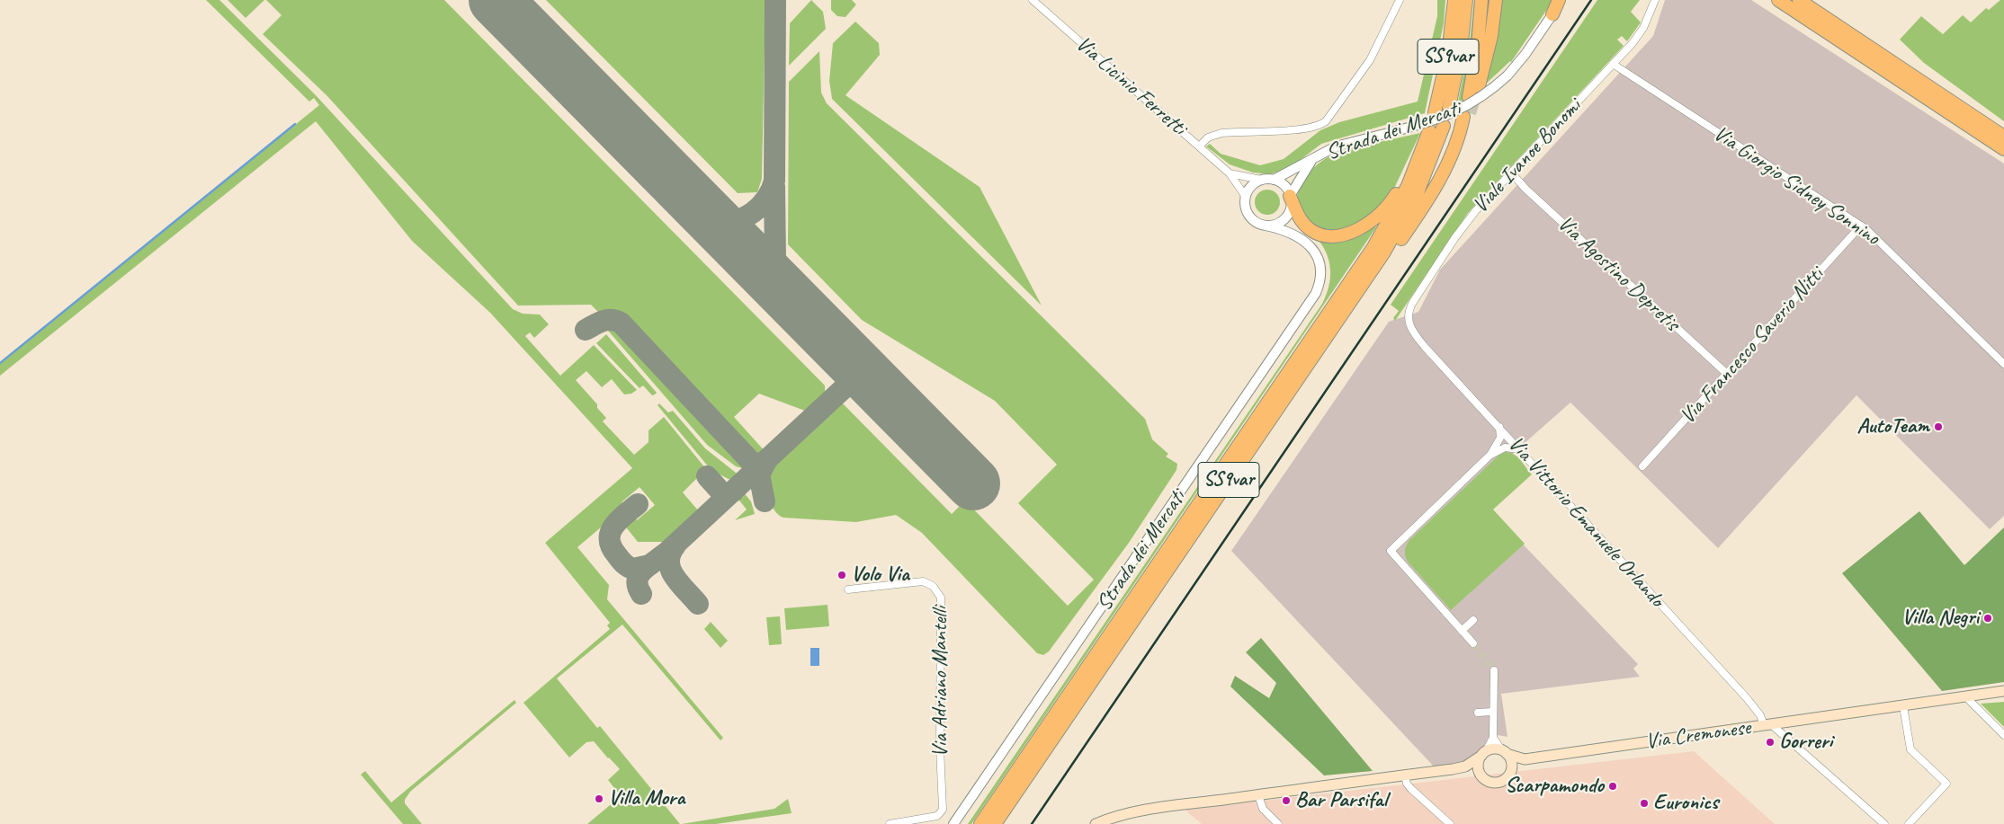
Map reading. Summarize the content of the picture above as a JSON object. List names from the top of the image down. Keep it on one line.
{"streets":{"highway":["SS9var"],"main road":["Via Cremonese"],"street":["Via Licinio Ferretti","Strada dei Mercati","Viale Ivanoe Bonomi","Via Giorgio Sidney Sonnino","Via Agostino Depretis","Via Francesco Saverio Nitti","Via Vittorio Emanuele Orlando","Via Adriano Mantelli"]},"crossings":[["SS9var","Strada dei Mercati"],["Viale Ivanoe Bonomi","Via Giorgio Sidney Sonnino"],["Viale Ivanoe Bonomi","Via Agostino Depretis"],["Viale Ivanoe Bonomi","Via Vittorio Emanuele Orlando"],["Via Giorgio Sidney Sonnino","Via Francesco Saverio Nitti"],["Via Agostino Depretis","Via Francesco Saverio Nitti"],["Via Vittorio Emanuele Orlando","Via Cremonese"]],"places":["AutoTeam","Volo Via","Villa Negri","Gorreri","Scarpamondo","Villa Mora","Bar Parsifal","Euronics"]}
